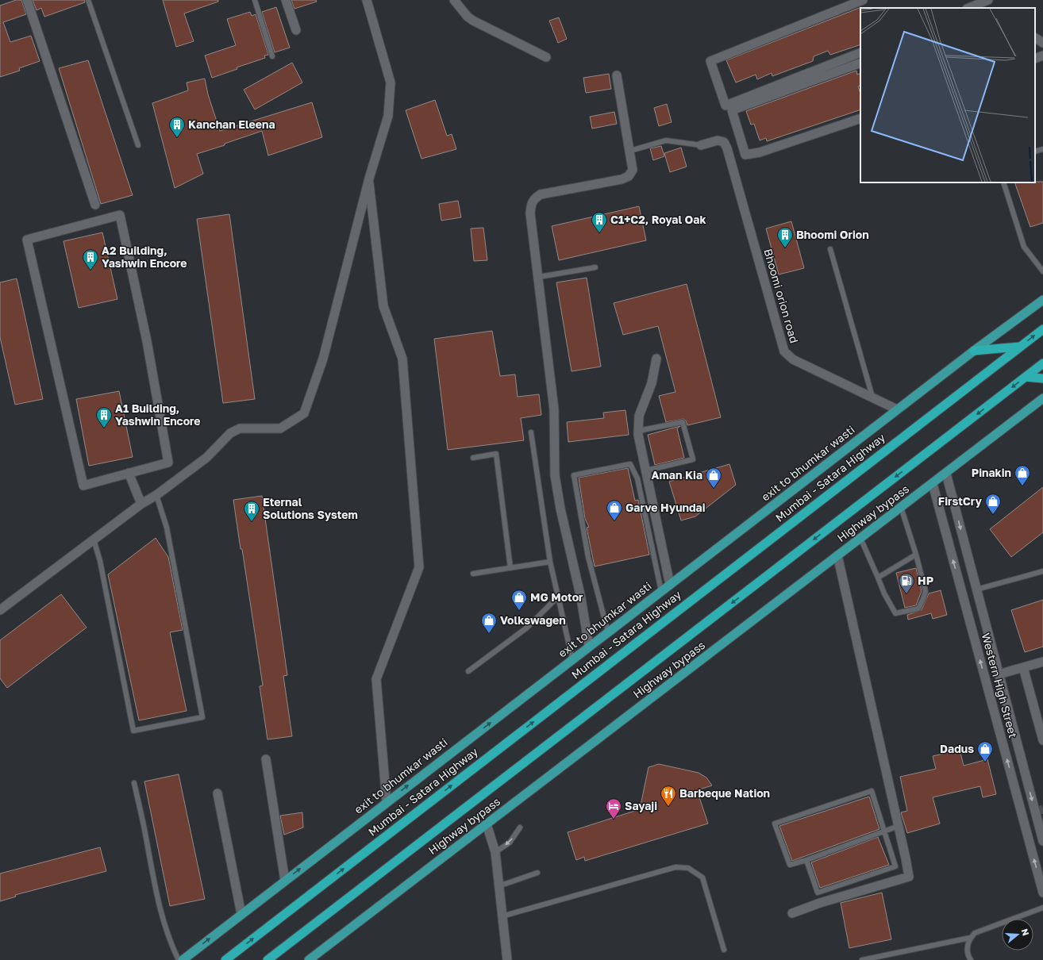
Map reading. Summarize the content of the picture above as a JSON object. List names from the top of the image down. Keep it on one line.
{"streets":{"highway":["Mumbai - Satara Highway"],"main road":["exit to bhumkar wasti","Highway bypass"],"street":["Bhoomi orion road","Western High Street"]},"crossings":[["Bhoomi orion road","exit to bhumkar wasti"],["Highway bypass","Western High Street"]],"one_way":["exit to bhumkar wasti"],"places":{"building":["Kanchan Eleena","C1+C2, Royal Oak","Bhoomi Orion","A2 Building, Yashwin Encore","A1 Building, Yashwin Encore","Eternal Solutions System"],"shop":["Pinakin","Aman Kia","FirstCry","Garve Hyundai","MG Motor","Volkswagen","Dadus"],"fuel station":["HP"],"restaurant":["Barbeque Nation"],"hotel":["Sayaji"]},"north":"right"}
